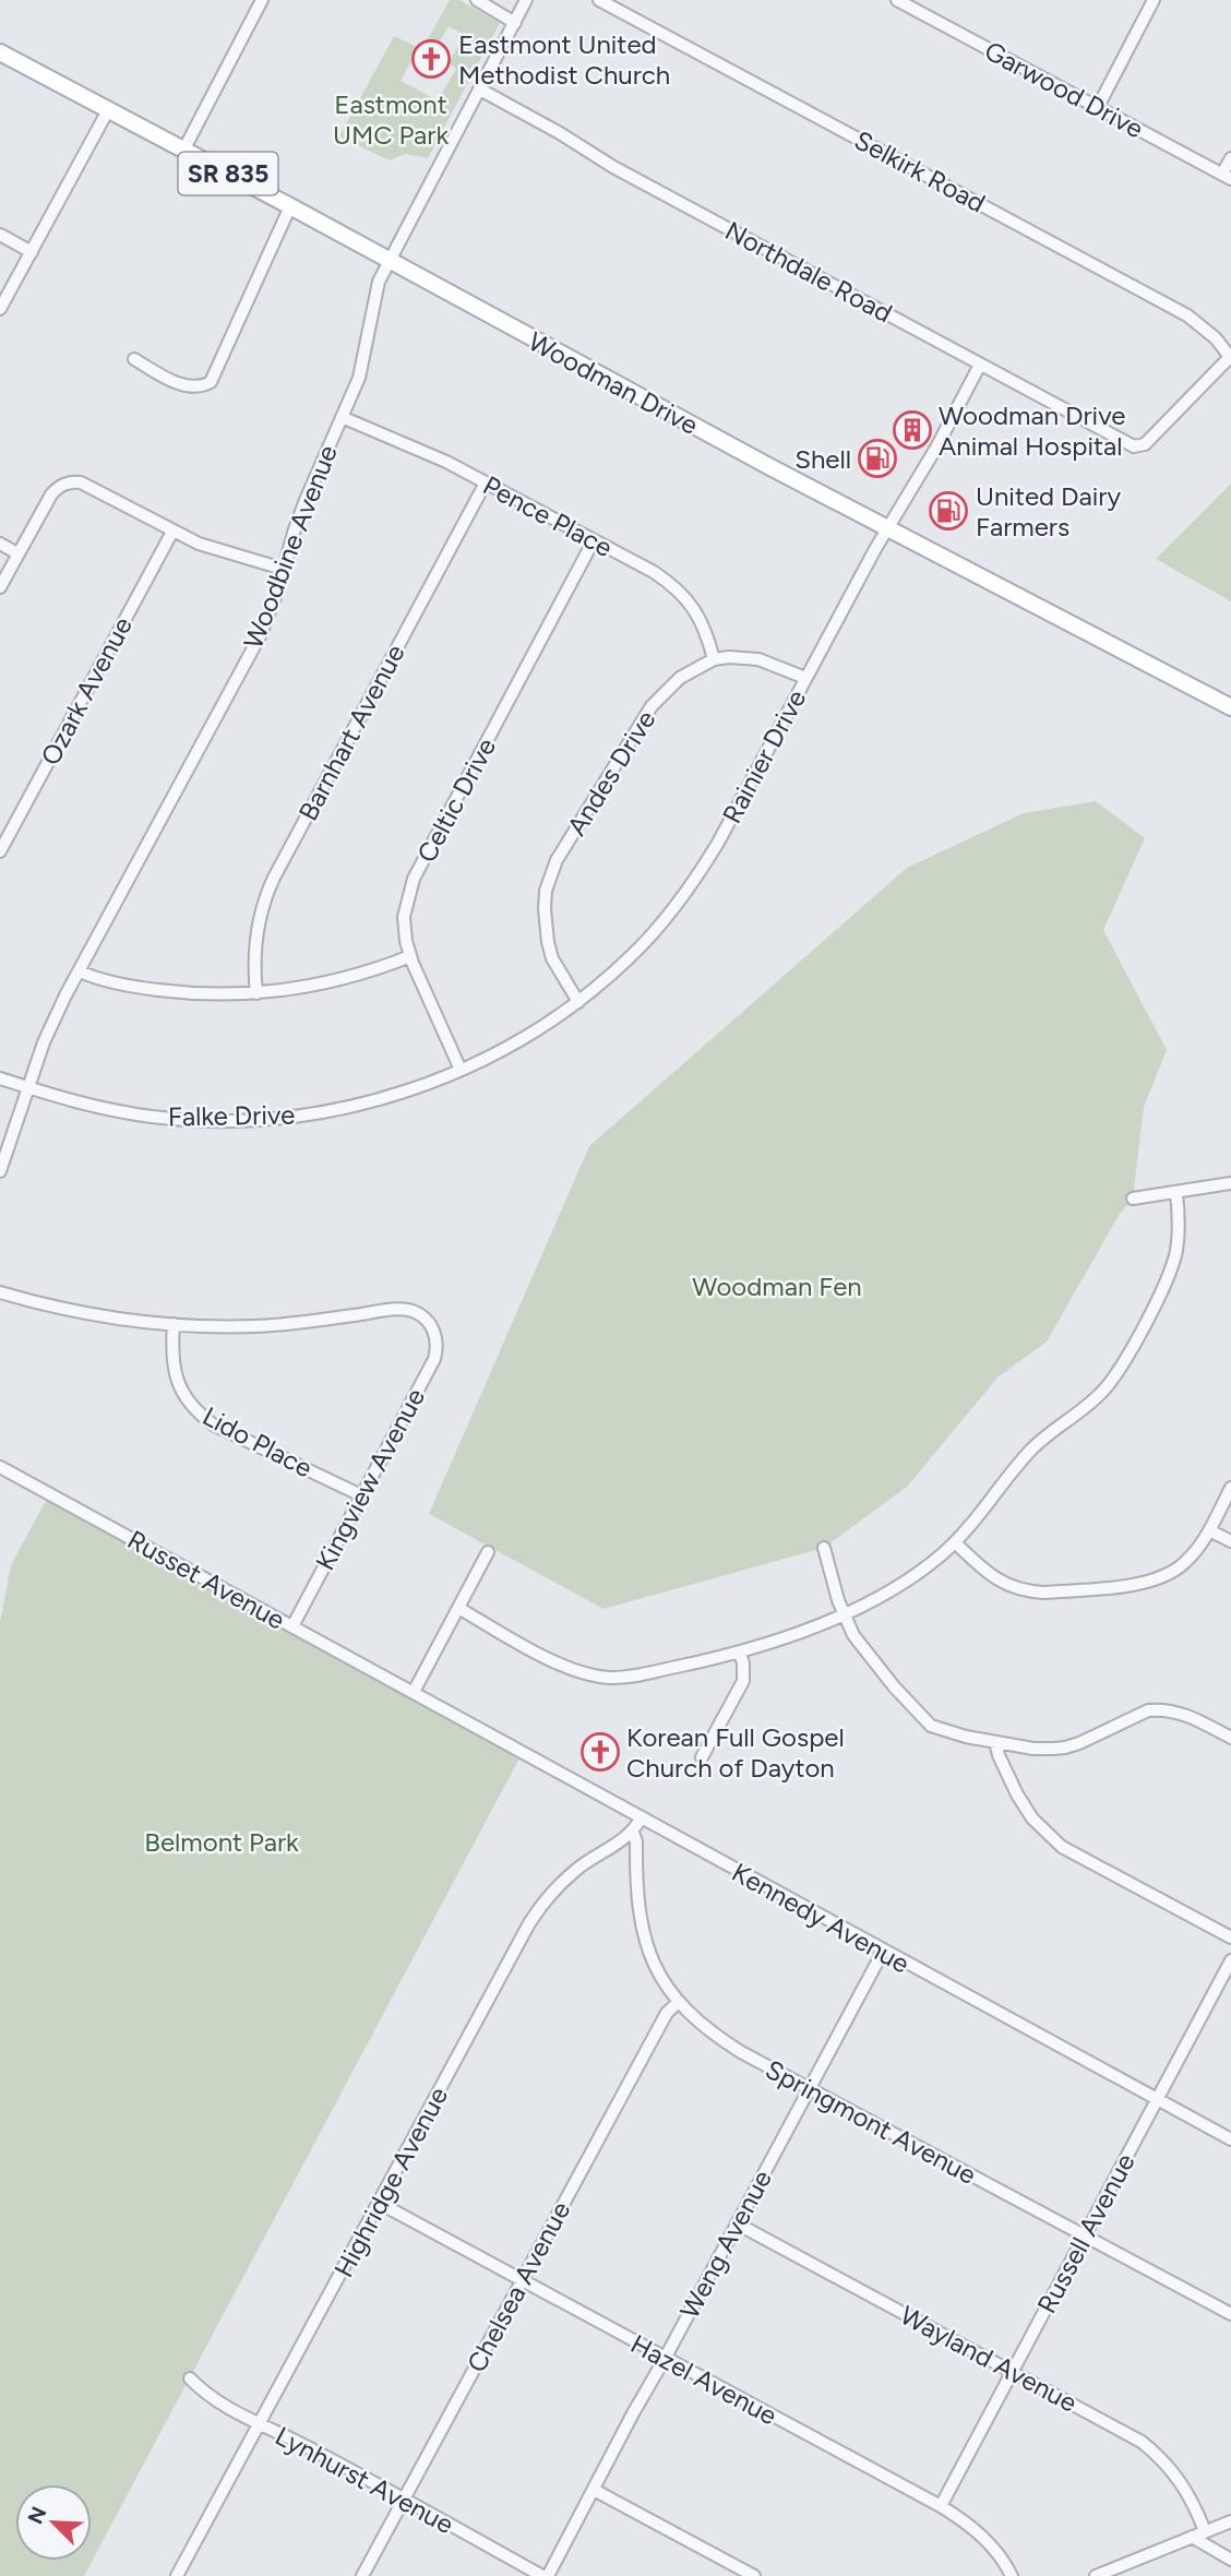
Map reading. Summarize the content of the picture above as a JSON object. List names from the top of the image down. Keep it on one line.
{"streets":{"main road":["SR 835","Woodman Drive"],"street":["Garwood Drive","Selkirk Road","Northdale Road","Pence Place","Woodbine Avenue","Ozark Avenue","Barnhart Avenue","Rainier Drive","Andes Drive","Celtic Drive","Falke Drive","Lido Place","Kingview Avenue","Russet Avenue","Kennedy Avenue","Springmont Avenue","Highridge Avenue","Russell Avenue","Weng Avenue","Chelsea Avenue","Wayland Avenue","Hazel Avenue","Lynhurst Avenue"]},"crossings":[["Selkirk Road","Northdale Road"],["Northdale Road","Woodbine Avenue"],["Northdale Road","Rainier Drive"],["Woodman Drive","Woodbine Avenue"],["Woodman Drive","Rainier Drive"],["Pence Place","Woodbine Avenue"],["Pence Place","Barnhart Avenue"],["Pence Place","Andes Drive"],["Pence Place","Celtic Drive"],["Woodbine Avenue","Falke Drive"],["Rainier Drive","Andes Drive"],["Rainier Drive","Celtic Drive"],["Rainier Drive","Falke Drive"],["Celtic Drive","Falke Drive"],["Lido Place","Kingview Avenue"],["Kingview Avenue","Russet Avenue"],["Russet Avenue","Kennedy Avenue"],["Kennedy Avenue","Highridge Avenue"],["Kennedy Avenue","Russell Avenue"],["Kennedy Avenue","Weng Avenue"],["Springmont Avenue","Highridge Avenue"],["Springmont Avenue","Russell Avenue"],["Springmont Avenue","Weng Avenue"],["Springmont Avenue","Chelsea Avenue"],["Highridge Avenue","Hazel Avenue"],["Highridge Avenue","Lynhurst Avenue"],["Russell Avenue","Wayland Avenue"],["Russell Avenue","Hazel Avenue"],["Weng Avenue","Wayland Avenue"],["Weng Avenue","Hazel Avenue"],["Weng Avenue","Lynhurst Avenue"],["Chelsea Avenue","Hazel Avenue"],["Chelsea Avenue","Lynhurst Avenue"]],"parks":["Eastmont UMC Park","Woodman Fen","Belmont Park"],"places":{"church":["Eastmont United Methodist Church","Korean Full Gospel Church of Dayton"],"building":["Woodman Drive Animal Hospital"],"fuel station":["Shell","United Dairy Farmers"]},"north":"top left"}
